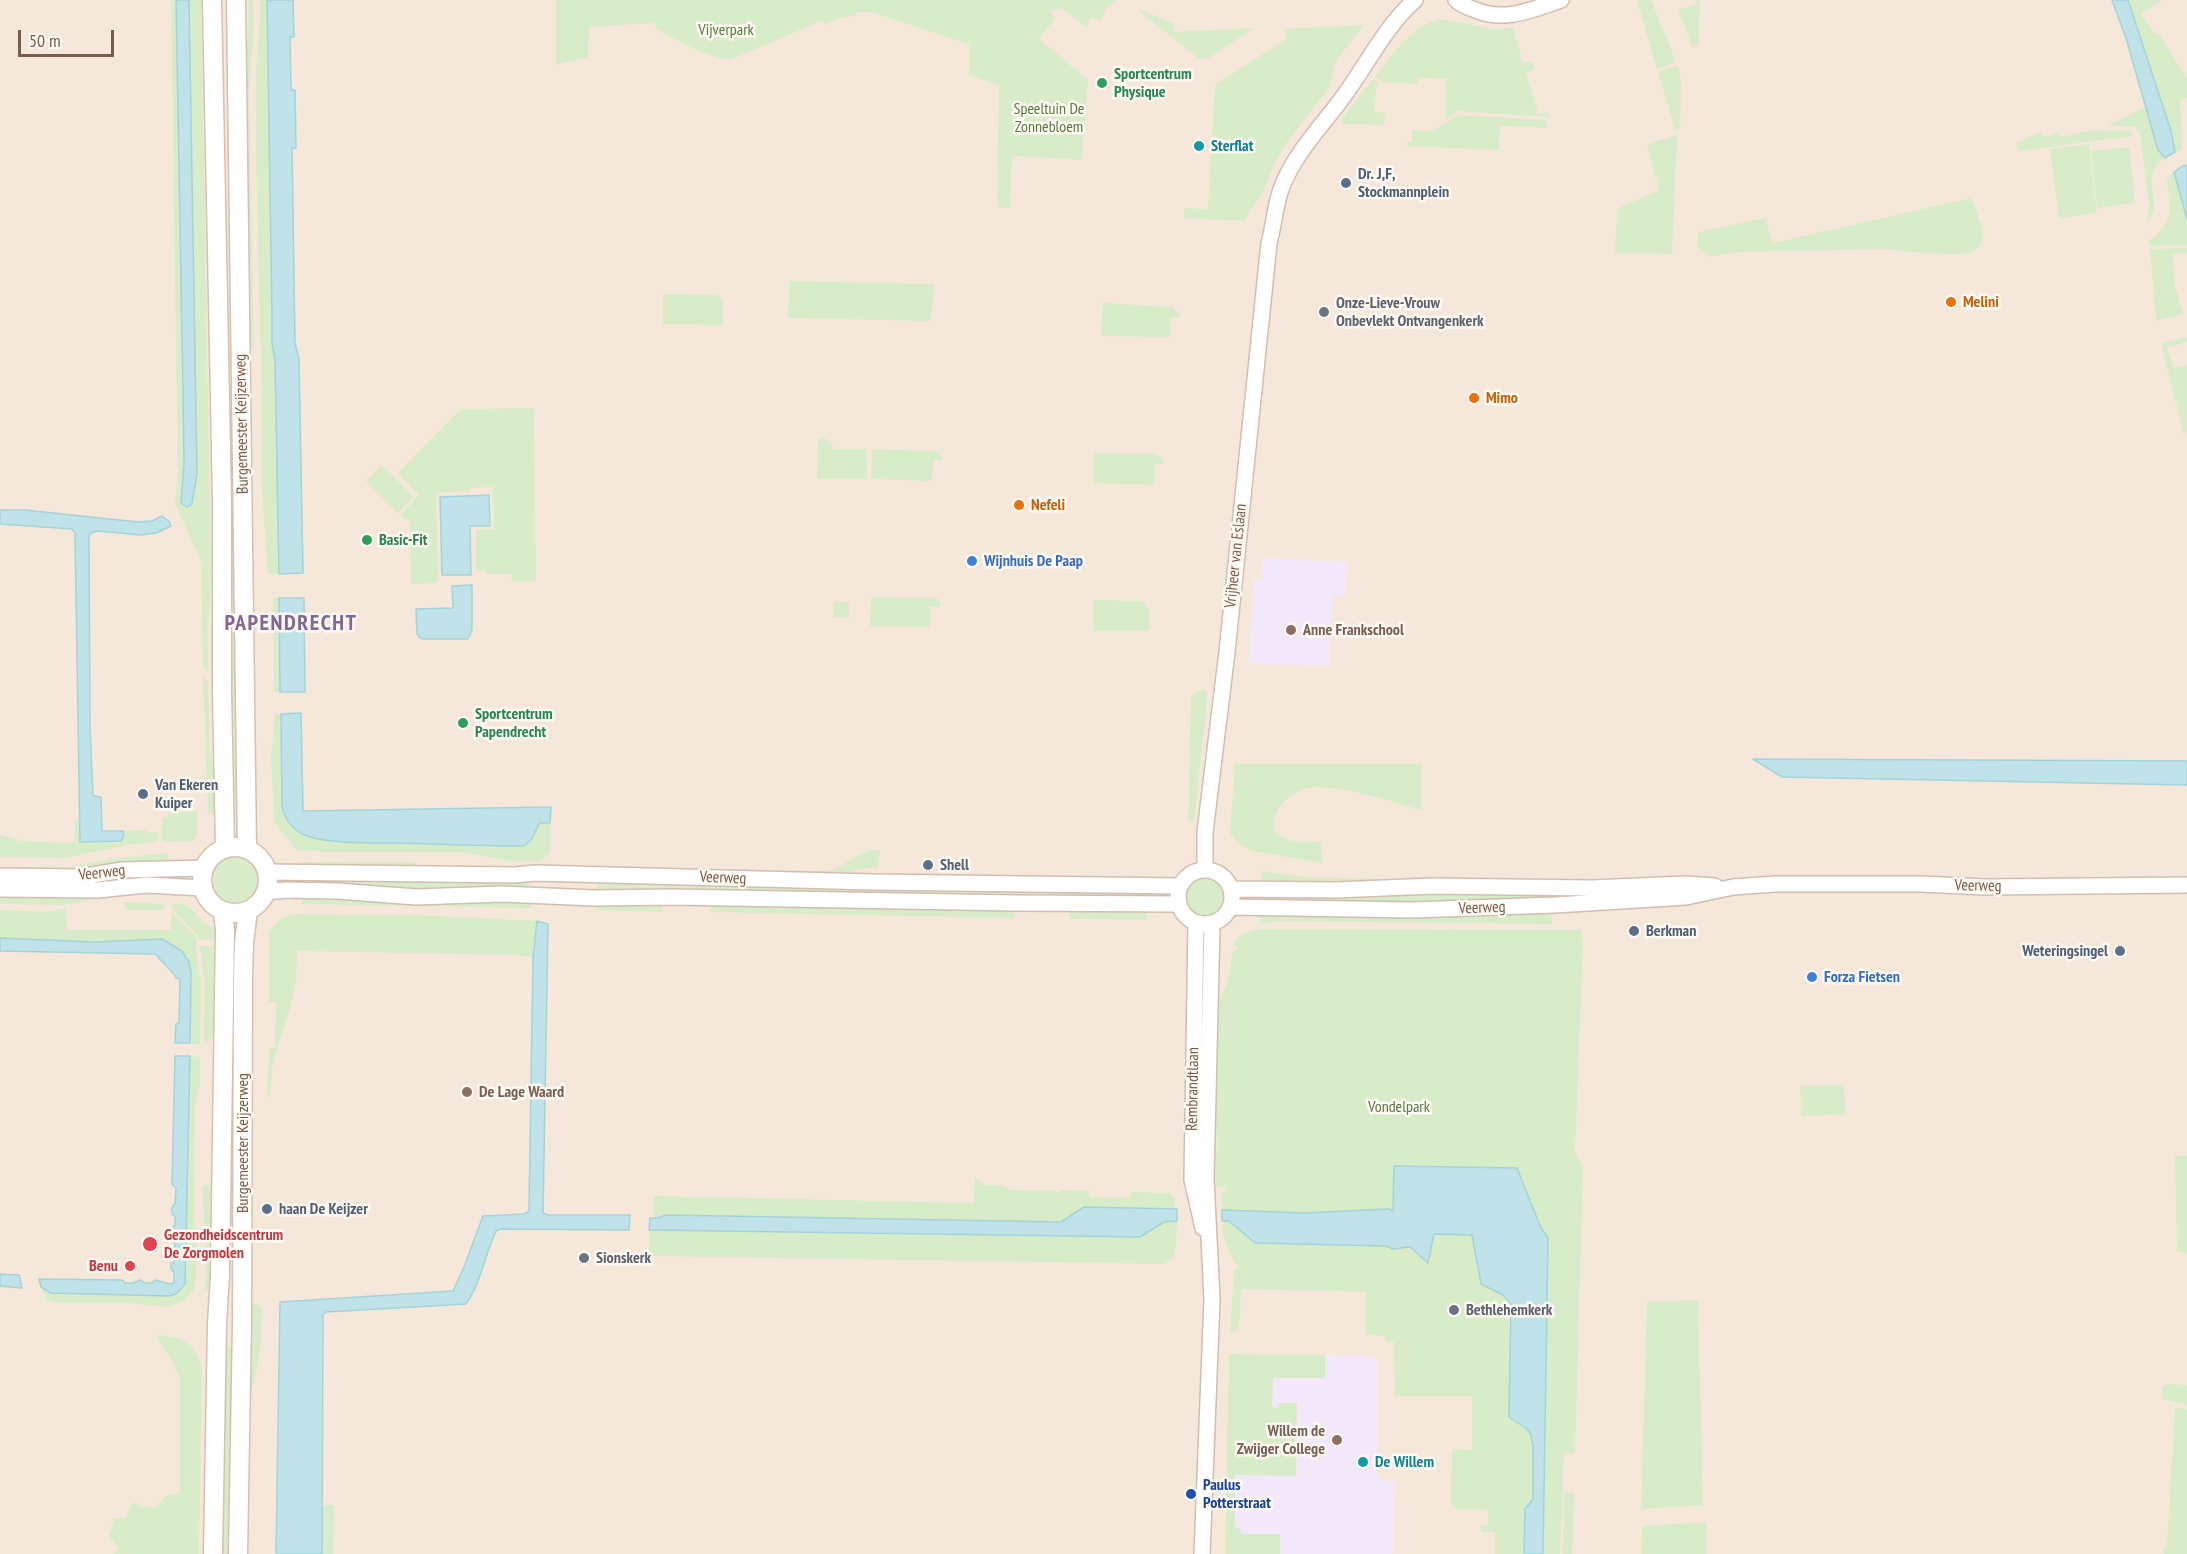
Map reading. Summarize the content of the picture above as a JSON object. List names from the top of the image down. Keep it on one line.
{"streets":{"main road":["Burgemeester Keijzerweg"],"street":["Vrijheer van Eslaan","Veerweg","Rembrandtlaan"]},"crossings":[["Burgemeester Keijzerweg","Veerweg"],["Vrijheer van Eslaan","Veerweg"],["Vrijheer van Eslaan","Rembrandtlaan"],["Veerweg","Rembrandtlaan"]],"districts":["PAPENDRECHT"],"parks":["Vijverpark","Speeltuin De Zonnebloem","Vondelpark"],"places":["Sportcentrum Physique","Sterflat","Dr. J,F, Stockmannplein","Melini","Onze-Lieve-Vrouw Onbevlekt Ontvangenkerk","Mimo","Nefeli","Basic-Fit","Wijnhuis De Paap","Anne Frankschool","Sportcentrum Papendrecht","Van Ekeren Kuiper","Shell","Berkman","Weteringsingel","Forza Fietsen","De Lage Waard","haan De Keijzer","Gezondheidscentrum De Zorgmolen","Sionskerk","Benu","Bethlehemkerk","Willem de Zwijger College","De Willem","Paulus Potterstraat"],"scale_bar":"50 m"}
